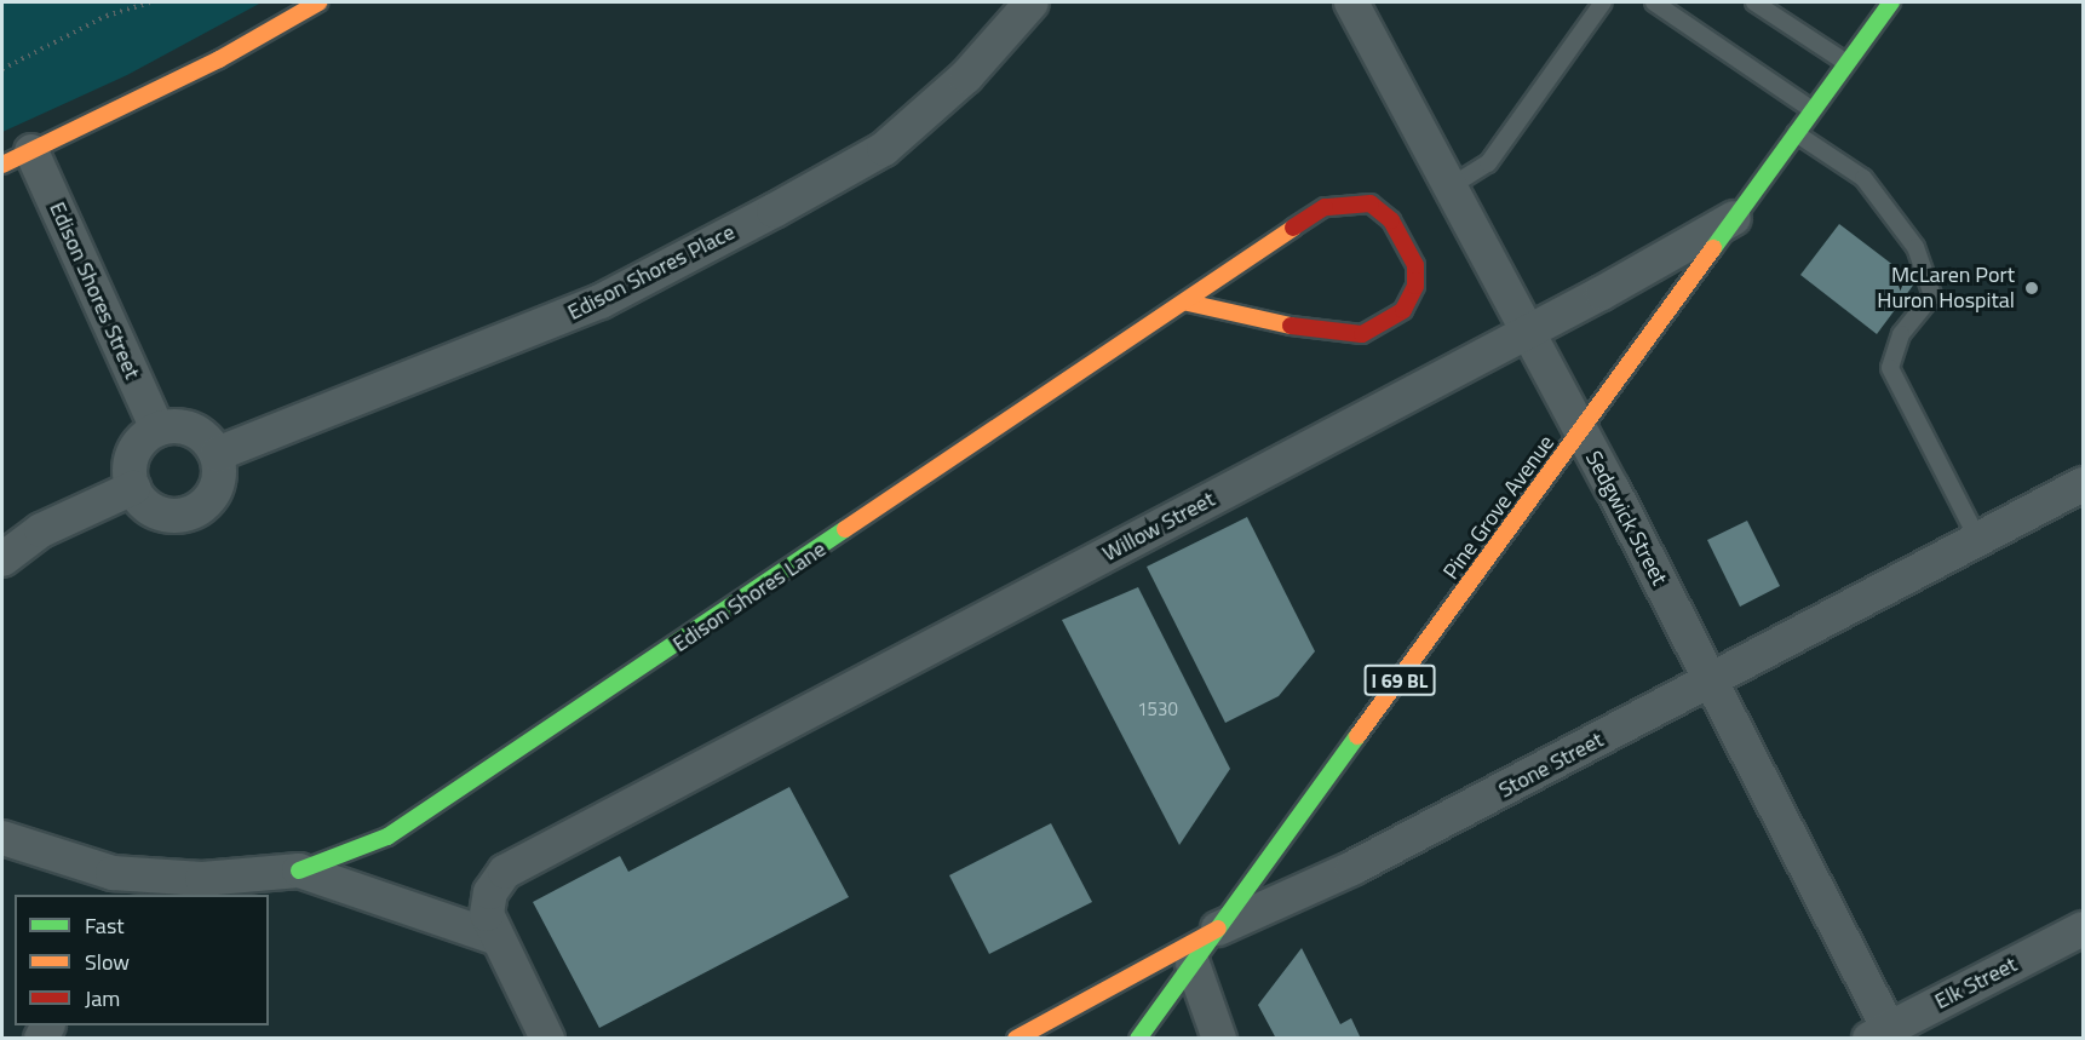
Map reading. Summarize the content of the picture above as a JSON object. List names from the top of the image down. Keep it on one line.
{"streets":{"street":["Edison Shores Place","Edison Shores Street","Pine Grove Avenue","Sedgwick Street","Willow Street","Edison Shores Lane","I 69 BL","Stone Street","Elk Street"]},"crossings":[["Edison Shores Place","Edison Shores Street"],["Pine Grove Avenue","Sedgwick Street"],["Pine Grove Avenue","Willow Street"],["Pine Grove Avenue","Stone Street"],["Sedgwick Street","Willow Street"],["Sedgwick Street","Stone Street"],["Sedgwick Street","Elk Street"],["Willow Street","Edison Shores Lane"]],"places":["McLaren Port Huron Hospital"],"house_numbers":["1530"],"legend":["Fast","Slow","Jam"]}
